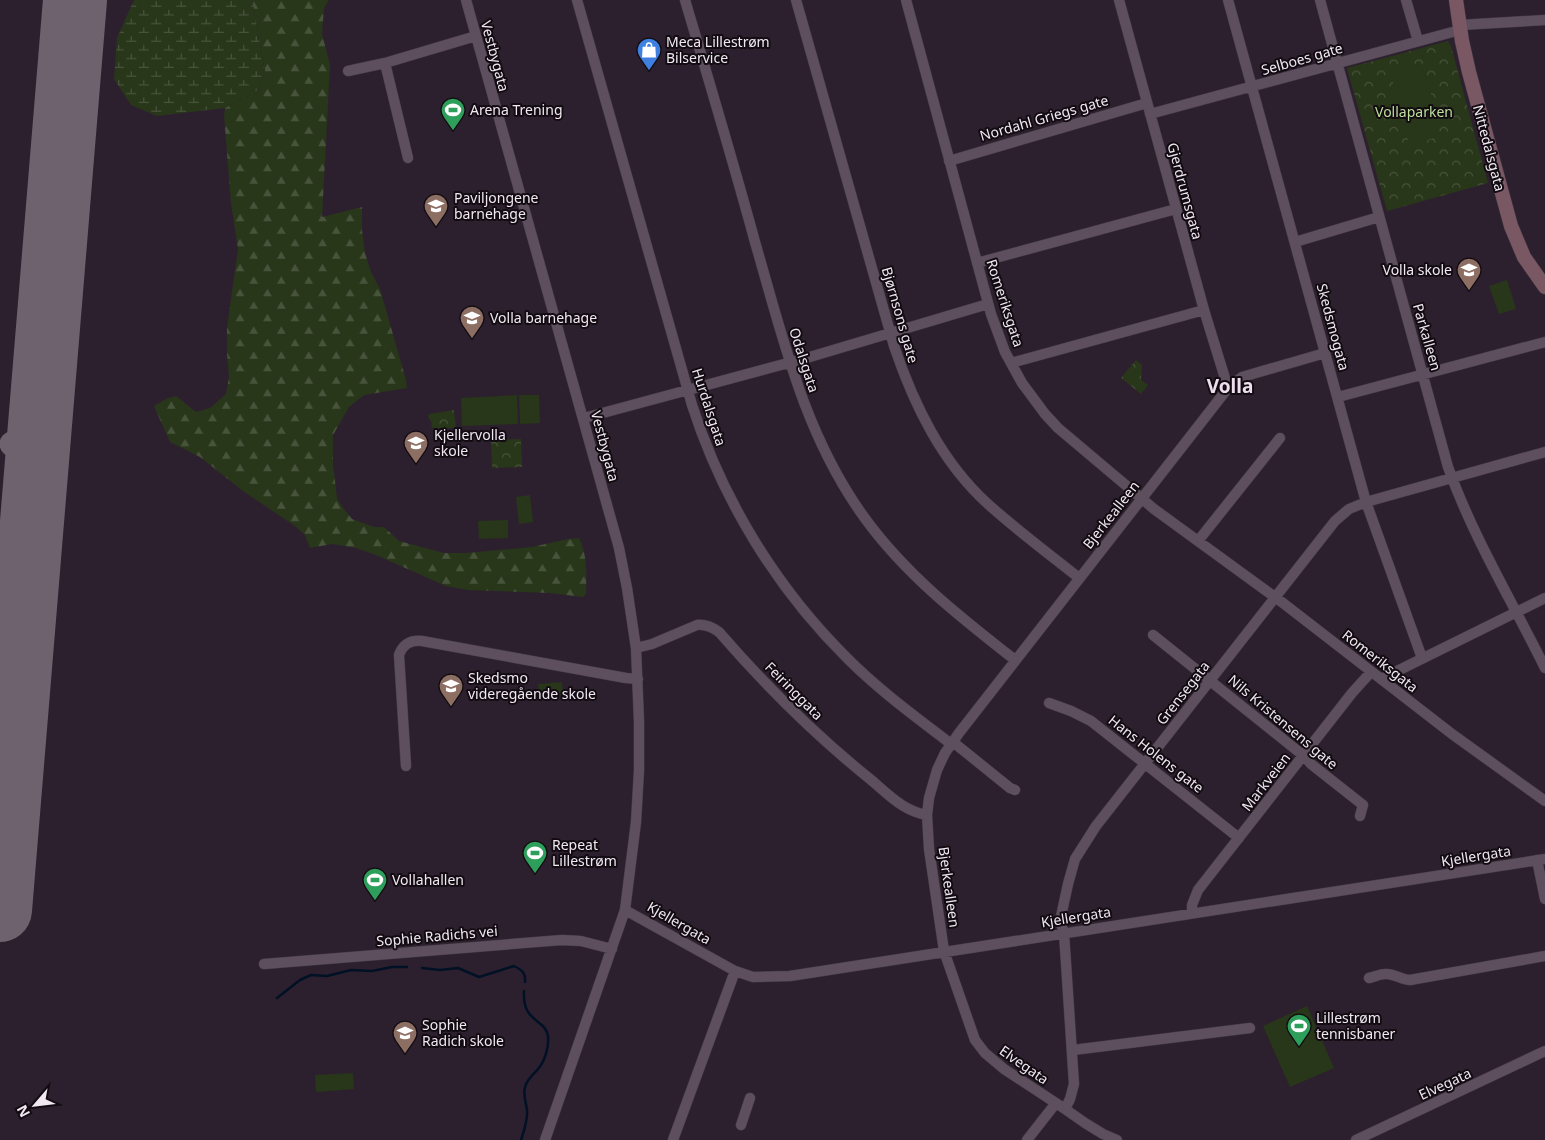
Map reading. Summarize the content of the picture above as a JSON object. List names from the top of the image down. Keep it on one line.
{"streets":{"street":["Vestbygata","Selboes gate","Nordahl Griegs gate","Nittedalsgata","Gjerdrumsgata","Romeriksgata","Bjørnsons gate","Skedsmogata","Parkalleen","Odalsgata","Hurdalsgata","Bjerkealleen","Feiringgata","Grensegata","Nils Kristensens gate","Hans Holens gate","Markveien","Kjellergata","Sophie Radichs vei","Elvegata"]},"crossings":[["Vestbygata","Feiringgata"],["Vestbygata","Kjellergata"],["Selboes gate","Nittedalsgata"],["Selboes gate","Gjerdrumsgata"],["Selboes gate","Skedsmogata"],["Selboes gate","Parkalleen"],["Nordahl Griegs gate","Gjerdrumsgata"],["Nordahl Griegs gate","Romeriksgata"],["Gjerdrumsgata","Bjerkealleen"],["Romeriksgata","Bjerkealleen"],["Romeriksgata","Grensegata"],["Romeriksgata","Markveien"],["Bjørnsons gate","Bjerkealleen"],["Skedsmogata","Bjerkealleen"],["Skedsmogata","Grensegata"],["Parkalleen","Grensegata"],["Odalsgata","Bjerkealleen"],["Hurdalsgata","Bjerkealleen"],["Bjerkealleen","Feiringgata"],["Bjerkealleen","Kjellergata"],["Bjerkealleen","Elvegata"],["Grensegata","Nils Kristensens gate"],["Grensegata","Hans Holens gate"],["Grensegata","Kjellergata"],["Grensegata","Elvegata"],["Nils Kristensens gate","Markveien"],["Hans Holens gate","Markveien"],["Markveien","Kjellergata"],["Kjellergata","Elvegata"]],"districts":["Volla"],"parks":["Vollaparken"],"places":{"shop":["Meca Lillestrøm Bilservice"],"sports":["Arena Trening","Repeat Lillestrøm","Vollahallen","Lillestrøm tennisbaner"],"school or university":["Paviljongene barnehage","Volla skole","Volla barnehage","Kjellervolla skole","Skedsmo videregående skole","Sophie Radich skole"]},"north":"bottom left"}
